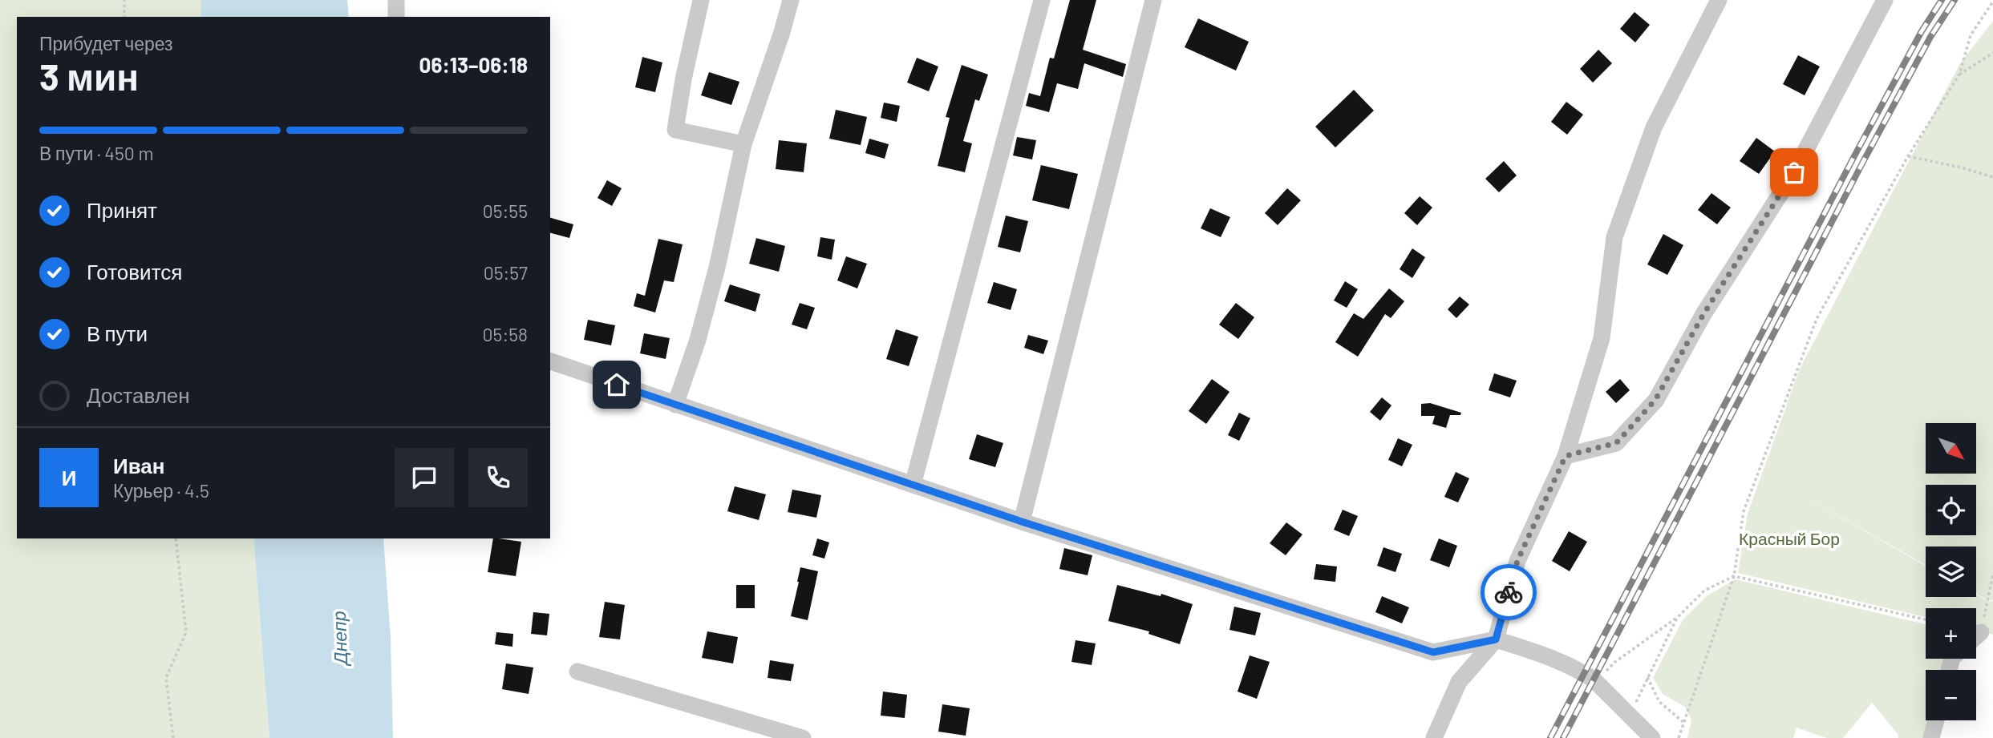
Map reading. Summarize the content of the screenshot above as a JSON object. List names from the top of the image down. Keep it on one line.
{"water":["Днепр"],"parks":["Красный Бор"],"north":"bottom right","page":{"heading":["3 мин","Прибудет через","06:13–06:18"],"panel":["Иван","Курьер · 4.5"],"bar":"В пути · 450 m","list":[["Принят","05:55"],["Готовится","05:57"],["В пути","05:58"],"Доставлен"],"map_buttons":["+","−"],"round":"И"}}
